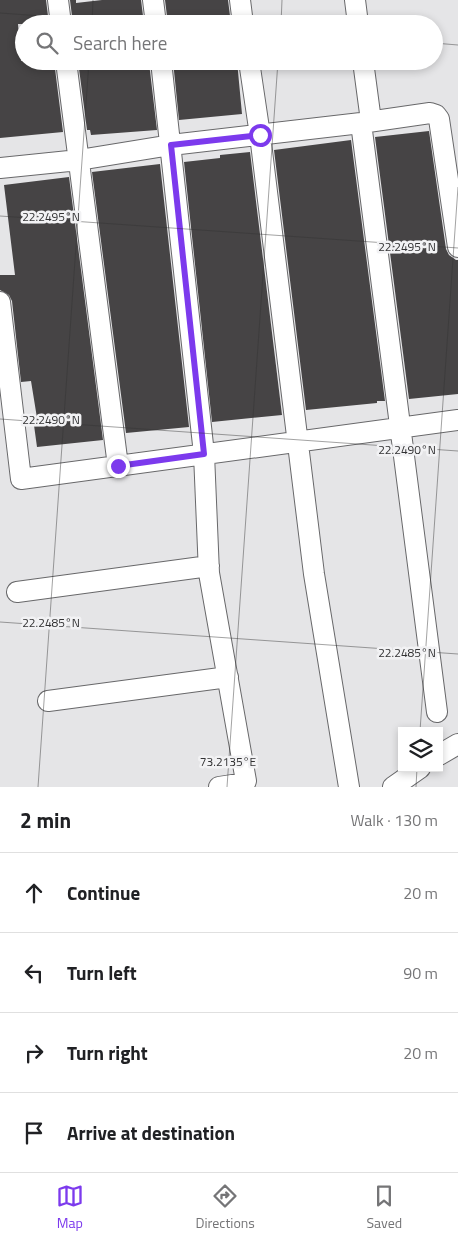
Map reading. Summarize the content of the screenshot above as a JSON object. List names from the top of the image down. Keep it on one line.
{"page":{"search":"Search here","heading":["2 min","Walk · 130 m"],"list":[["Continue","20 m"],["Turn left","90 m"],["Turn right","20 m"],"Arrive at destination"],"nav":["Map","Directions","Saved"]},"coordinates":["22.2495°N","22.2490°N","22.2485°N","73.2135°E"]}
